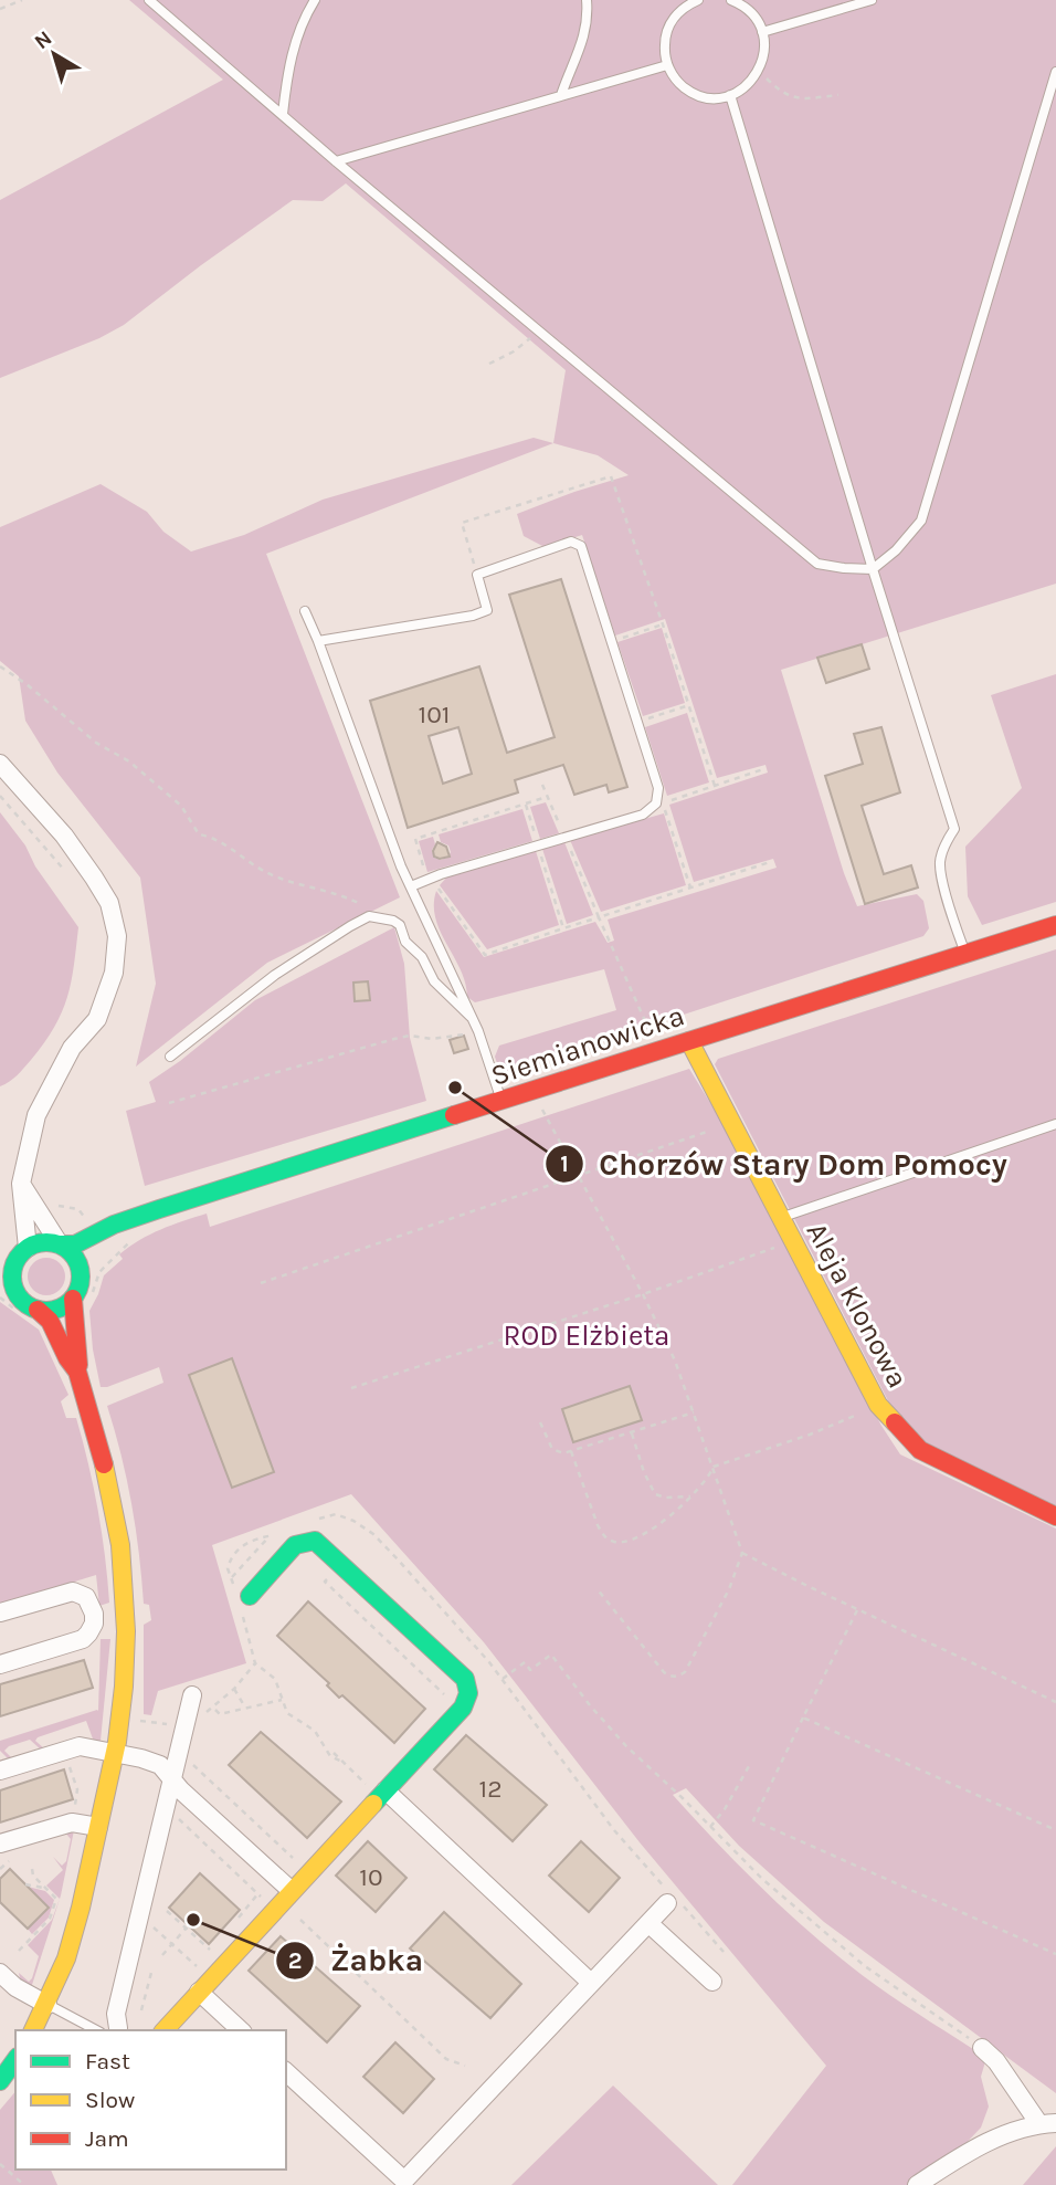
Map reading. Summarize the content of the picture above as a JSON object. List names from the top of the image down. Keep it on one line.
{"streets":{"street":["Siemianowicka","Aleja Klonowa"]},"crossings":[["Siemianowicka","Aleja Klonowa"]],"parks":["ROD Elżbieta"],"places":["Chorzów Stary Dom Pomocy","Żabka"],"house_numbers":["101","12","10"],"legend":["Fast","Slow","Jam"],"north":"top left"}
